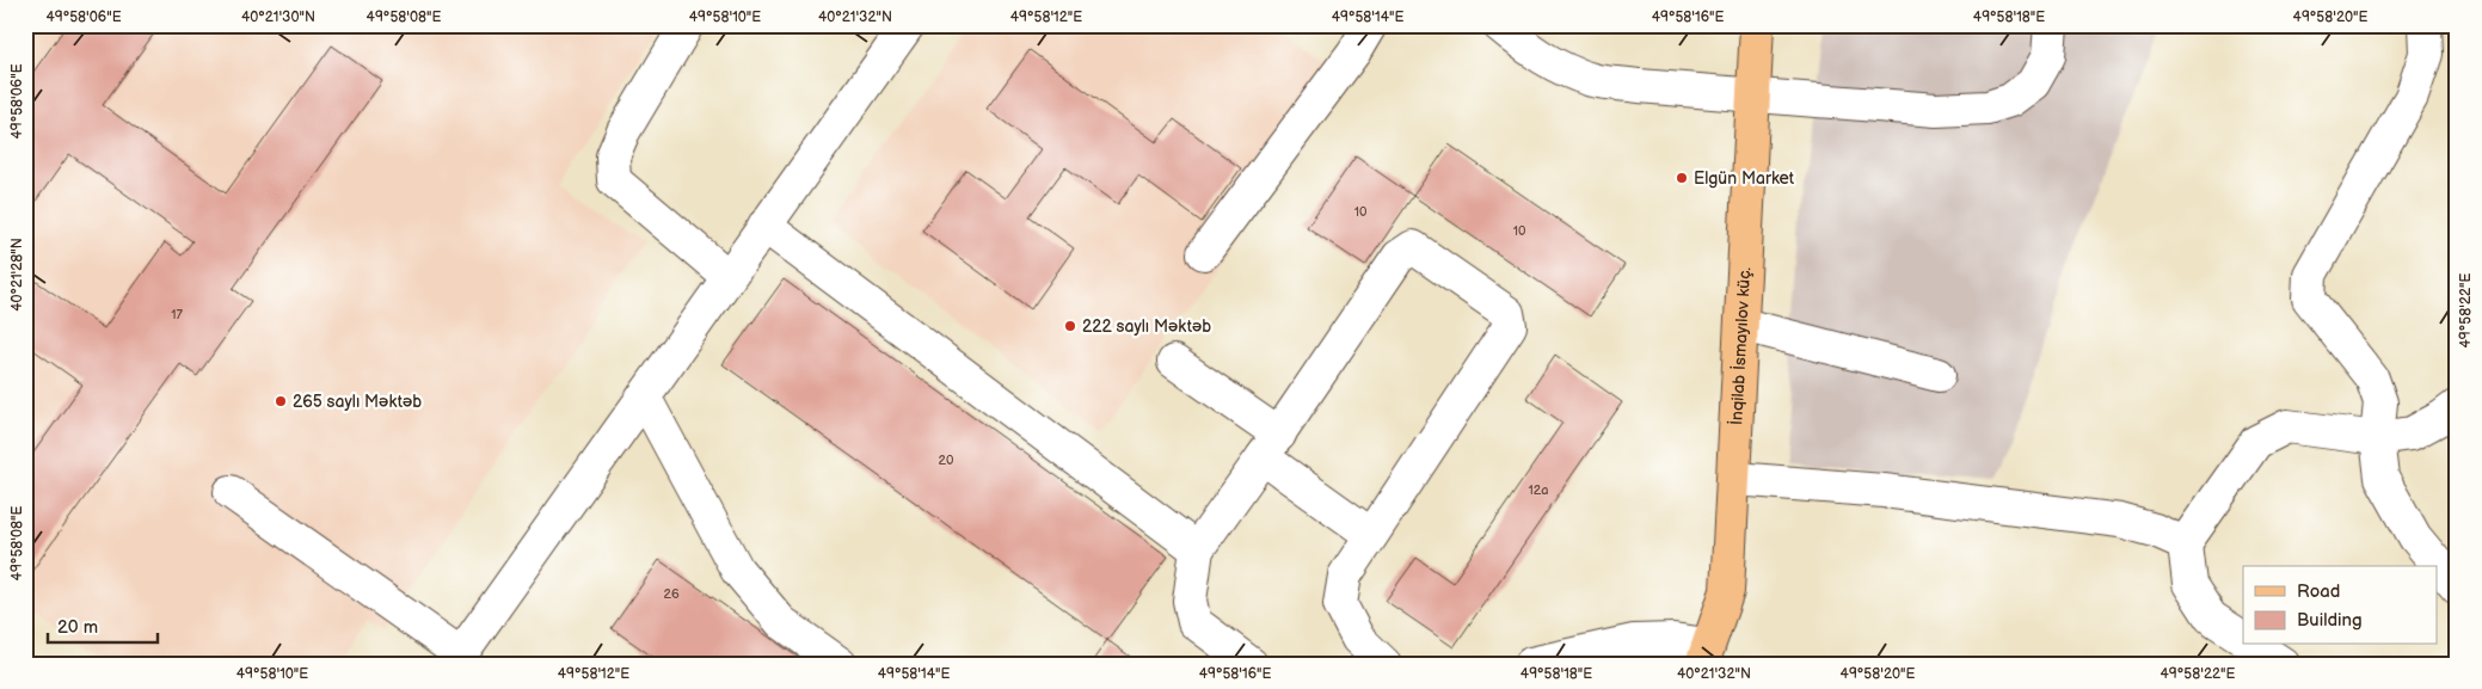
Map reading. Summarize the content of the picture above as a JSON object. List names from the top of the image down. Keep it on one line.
{"streets":{"main road":["İnqilab İsmayılov küç."]},"places":["Elgün Market","222 saylı Məktəb","265 saylı Məktəb"],"house_numbers":["10","10","17","20","12a","26"],"legend":["Road","Building"],"scale_bar":"20 m","coordinates":["49°58'06\"E","40°21'30\"N","49°58'08\"E","49°58'10\"E","40°21'32\"N","49°58'12\"E","49°58'14\"E","49°58'16\"E","49°58'18\"E","49°58'20\"E","40°21'28\"N","49°58'22\"E"]}
